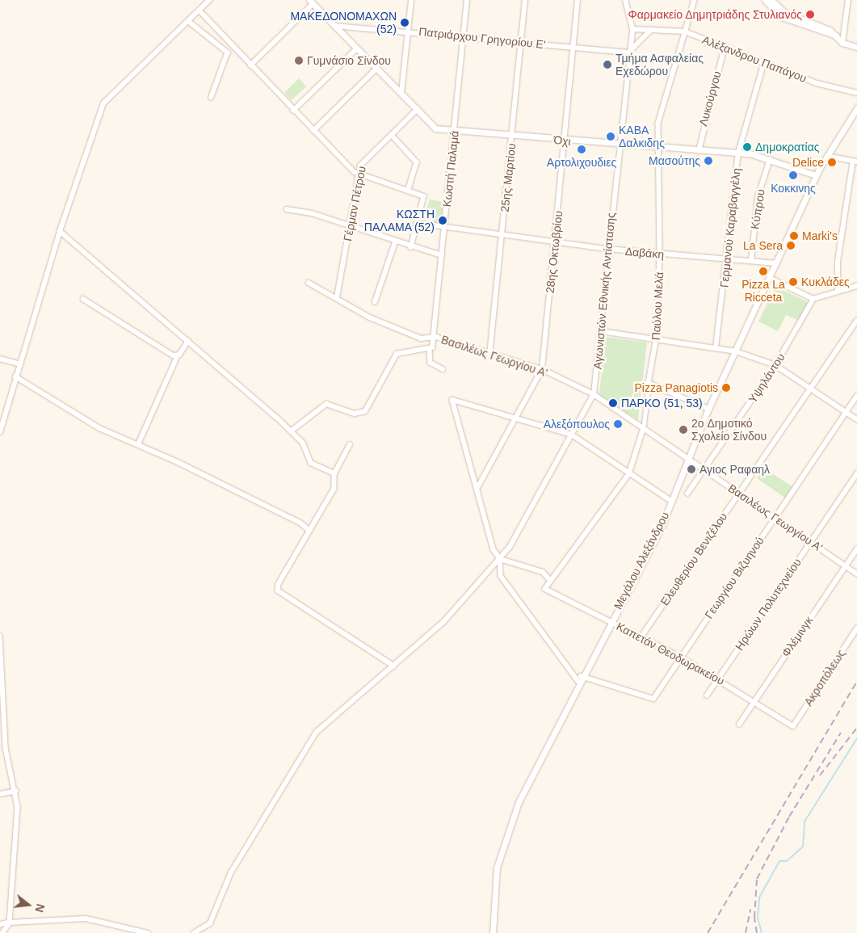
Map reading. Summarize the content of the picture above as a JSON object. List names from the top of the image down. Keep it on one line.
{"streets":{"street":["Πατριάρχου Γρηγορίου Ε'","Αλέξανδρου Παπάγου","Λυκούργου","Όχι","Κωστή Παλαμά","25ης Μαρτίου","Γέρμαν Πέτρου","Κύπρου","Γερμανού Καραβαγγέλη","28ης Οκτωβρίου","Δαβάκη","Αγωνιστών Εθνικής Αντίστασης","Παύλου Μελά","Βασιλέως Γεωργίου Α'","Υψηλάντου","Ελευθερίου Βενιζέλου","Μεγάλου Αλεξάνδρου","Γεωργίου Βιζυηνού","Ηρώων Πολυτεχνείου","Φλέμινγκ","Καπετάν Θεοδωρακείου","Ακροπόλεως"]},"crossings":[["Πατριάρχου Γρηγορίου Ε'","Όχι"],["Πατριάρχου Γρηγορίου Ε'","Κωστή Παλαμά"],["Πατριάρχου Γρηγορίου Ε'","25ης Μαρτίου"],["Πατριάρχου Γρηγορίου Ε'","28ης Οκτωβρίου"],["Πατριάρχου Γρηγορίου Ε'","Αγωνιστών Εθνικής Αντίστασης"],["Αλέξανδρου Παπάγου","Λυκούργου"],["Αλέξανδρου Παπάγου","Γερμανού Καραβαγγέλη"],["Αλέξανδρου Παπάγου","Αγωνιστών Εθνικής Αντίστασης"],["Αλέξανδρου Παπάγου","Παύλου Μελά"],["Λυκούργου","Όχι"],["Όχι","Κωστή Παλαμά"],["Όχι","25ης Μαρτίου"],["Όχι","Γέρμαν Πέτρου"],["Όχι","Γερμανού Καραβαγγέλη"],["Όχι","28ης Οκτωβρίου"],["Όχι","Αγωνιστών Εθνικής Αντίστασης"],["Όχι","Παύλου Μελά"],["Κωστή Παλαμά","Δαβάκη"],["Κωστή Παλαμά","Βασιλέως Γεωργίου Α'"],["25ης Μαρτίου","Δαβάκη"],["25ης Μαρτίου","Βασιλέως Γεωργίου Α'"],["Γέρμαν Πέτρου","Βασιλέως Γεωργίου Α'"],["Κύπρου","Δαβάκη"],["Γερμανού Καραβαγγέλη","Δαβάκη"],["28ης Οκτωβρίου","Δαβάκη"],["28ης Οκτωβρίου","Βασιλέως Γεωργίου Α'"],["Δαβάκη","Αγωνιστών Εθνικής Αντίστασης"],["Δαβάκη","Παύλου Μελά"],["Δαβάκη","Μεγάλου Αλεξάνδρου"],["Αγωνιστών Εθνικής Αντίστασης","Βασιλέως Γεωργίου Α'"],["Παύλου Μελά","Βασιλέως Γεωργίου Α'"],["Παύλου Μελά","Καπετάν Θεοδωρακείου"],["Βασιλέως Γεωργίου Α'","Υψηλάντου"],["Βασιλέως Γεωργίου Α'","Ελευθερίου Βενιζέλου"],["Βασιλέως Γεωργίου Α'","Μεγάλου Αλεξάνδρου"],["Βασιλέως Γεωργίου Α'","Γεωργίου Βιζυηνού"],["Βασιλέως Γεωργίου Α'","Ηρώων Πολυτεχνείου"],["Βασιλέως Γεωργίου Α'","Φλέμινγκ"],["Ελευθερίου Βενιζέλου","Καπετάν Θεοδωρακείου"],["Μεγάλου Αλεξάνδρου","Γεωργίου Βιζυηνού"],["Μεγάλου Αλεξάνδρου","Καπετάν Θεοδωρακείου"],["Γεωργίου Βιζυηνού","Καπετάν Θεοδωρακείου"],["Ηρώων Πολυτεχνείου","Καπετάν Θεοδωρακείου"],["Φλέμινγκ","Καπετάν Θεοδωρακείου"],["Καπετάν Θεοδωρακείου","Ακροπόλεως"]],"places":["Φαρμακείο Δημητριάδης Στυλιανός","ΜΑΚΕΔΟΝΟΜΑΧΩΝ (52)","Γυμνάσιο Σίνδου","Τμήμα Ασφαλείας Εχεδώρου","ΚΑΒΑ Δαλκιδης","Δημοκρατίας","Αρτολιχουδιες","Μασούτης","Delice","Κοκκινης","ΚΩΣΤΗ ΠΑΛΑΜΑ (52)","Marki's","La Sera","Pizza La Ricceta","Κυκλάδες","Pizza Panagiotis","ΠΑΡΚΟ (51, 53)","Αλεξόπουλος","2o Δημοτικό Σχολείο Σίνδου","Αγιος Ραφαηλ"],"north":"right"}
